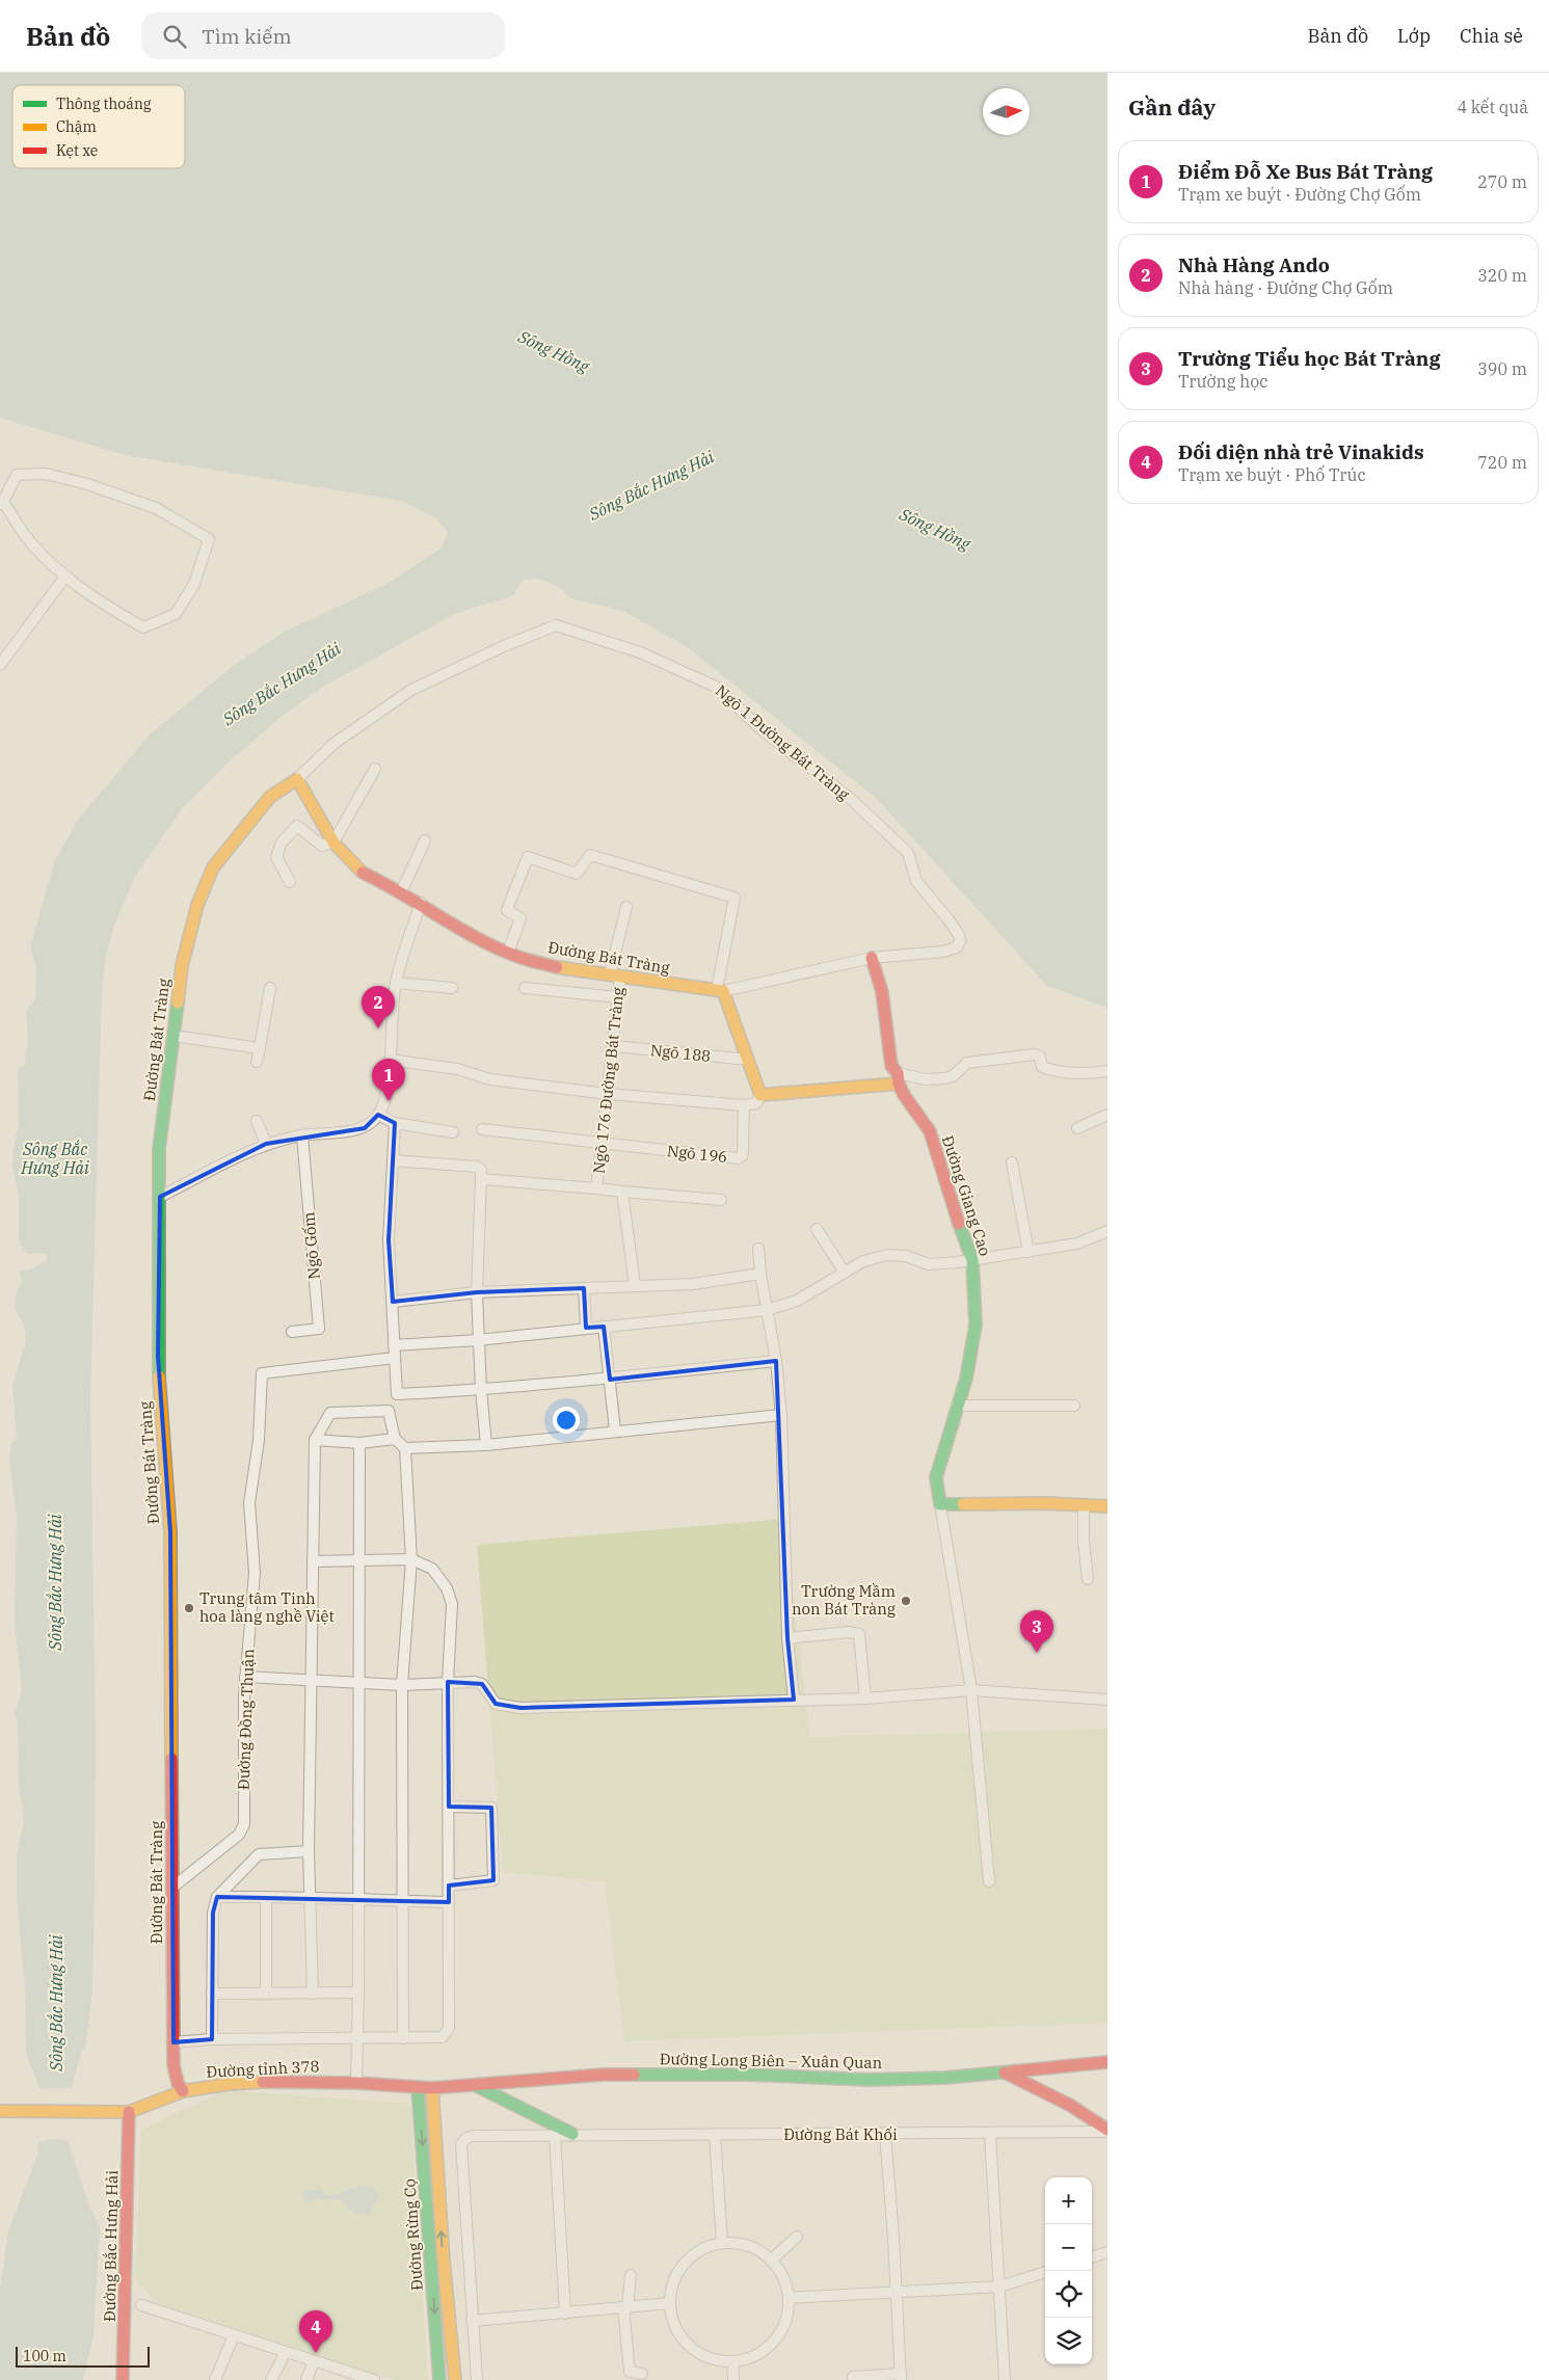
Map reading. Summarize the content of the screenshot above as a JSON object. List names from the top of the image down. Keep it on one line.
{"streets":{"street":["Ngõ 1 Đường Bát Tràng","Đường Bát Tràng","Ngõ 188","Ngõ 176 Đường Bát Tràng","Ngõ 196","Đường Giang Cao","Ngõ Gốm","Đường Đồng Thuận","Đường Long Biên – Xuân Quan","Đường tỉnh 378","Đường Bát Khối","Đường Rừng Cọ","Đường Bắc Hưng Hải"]},"crossings":[["Ngõ 1 Đường Bát Tràng","Đường Bát Tràng"],["Ngõ 1 Đường Bát Tràng","Đường Giang Cao"],["Đường Bát Tràng","Ngõ 176 Đường Bát Tràng"],["Đường Bát Tràng","Đường Đồng Thuận"],["Đường Bát Tràng","Đường tỉnh 378"],["Ngõ 188","Ngõ 176 Đường Bát Tràng"],["Ngõ 176 Đường Bát Tràng","Ngõ 196"],["Đường Long Biên – Xuân Quan","Đường tỉnh 378"],["Đường Long Biên – Xuân Quan","Đường Rừng Cọ"],["Đường tỉnh 378","Đường Rừng Cọ"],["Đường tỉnh 378","Đường Bắc Hưng Hải"]],"water":["Sông Hồng","Sông Bắc Hưng Hải"],"places":["Trường Mầm non Bát Tràng","Trung tâm Tinh hoa làng nghề Việt"],"legend":["Thông thoáng","Chậm","Kẹt xe"],"scale_bar":"100 m","north":"right","page":{"header":"Bản đồ","search":"Tìm kiếm","nav":["Bản đồ","Lớp","Chia sẻ"],"heading":["Gần đây","4 kết quả"],"list":[{"mark":"1","name":"Điểm Đỗ Xe Bus Bát Tràng","note":"Trạm xe buýt · Đường Chợ Gốm","value":"270 m"},{"mark":"2","name":"Nhà Hàng Ando","note":"Nhà hàng · Đường Chợ Gốm","value":"320 m"},{"mark":"3","name":"Trường Tiểu học Bát Tràng","note":"Trường học","value":"390 m"},{"mark":"4","name":"Đối diện nhà trẻ Vinakids","note":"Trạm xe buýt · Phố Trúc","value":"720 m"}],"pins":["2","1","3","4"],"map_buttons":["+","−"],"scale":"100 m"}}
